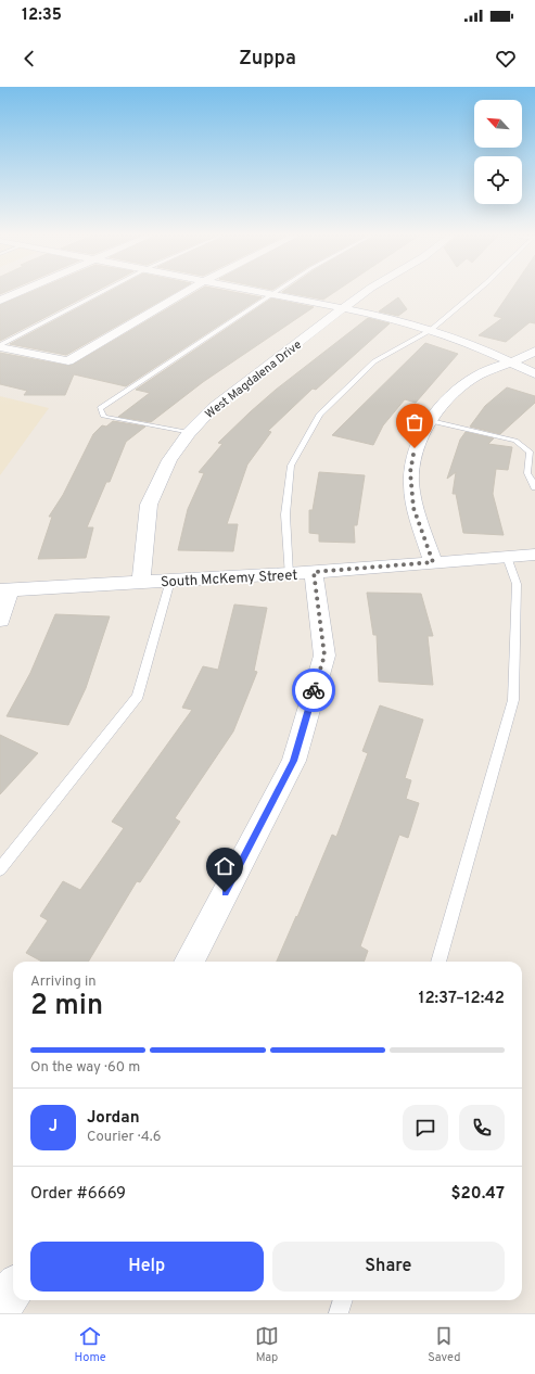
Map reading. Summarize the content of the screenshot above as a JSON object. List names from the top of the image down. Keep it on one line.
{"streets":{"street":["West Magdalena Drive","South McKemy Street"]},"crossings":[["West Magdalena Drive","South McKemy Street"]],"north":"top left","page":{"status":"12:35","header":"Zuppa","heading":["2 min","Arriving in","12:37–12:42"],"panel":["Jordan","Courier · 4.6","Order #6669","$20.47"],"bar":"On the way · 60 m","round":"J","buttons":["Help","Share"],"tabs":["Home","Map","Saved"]}}
